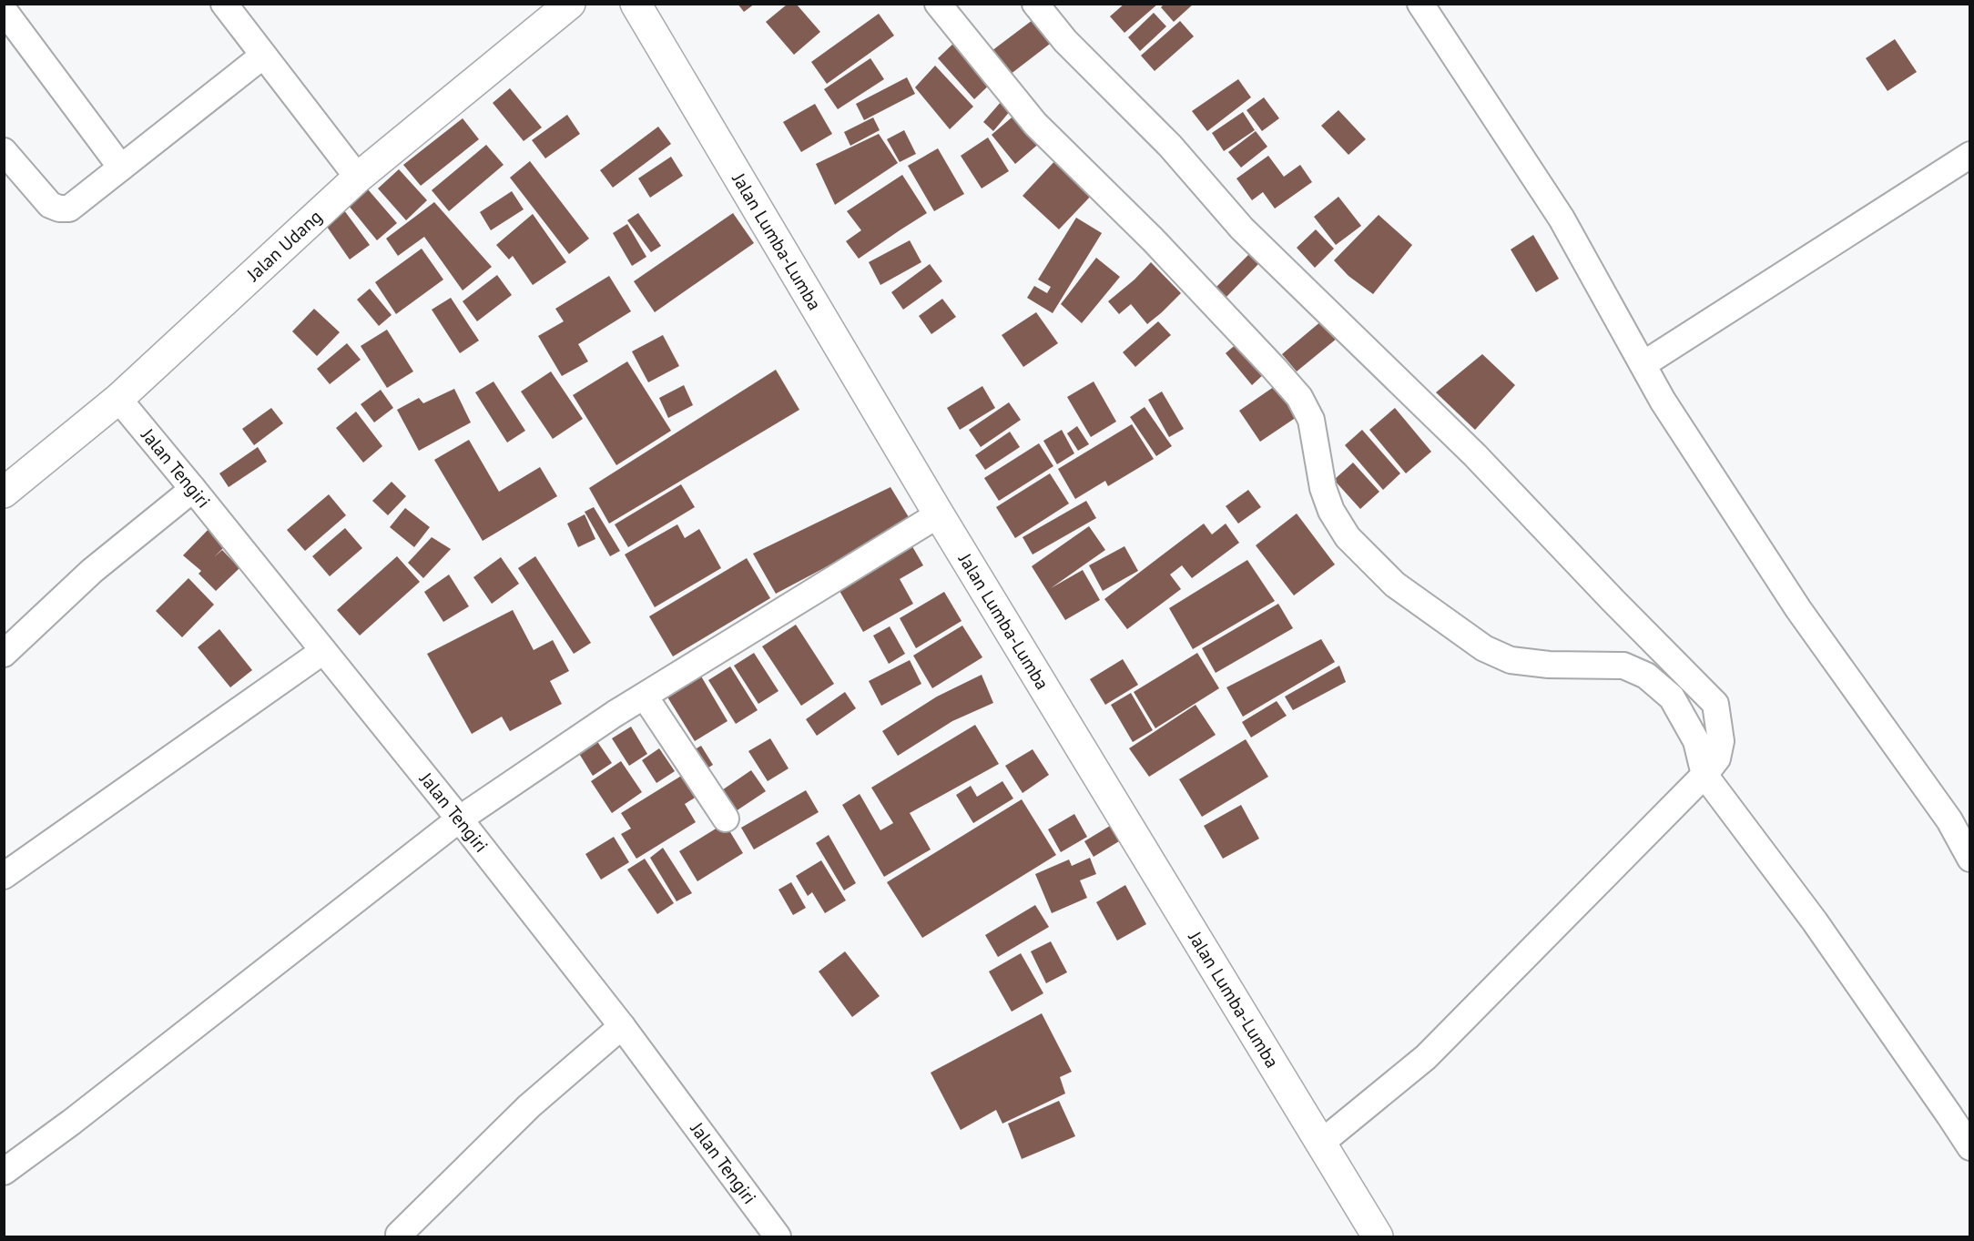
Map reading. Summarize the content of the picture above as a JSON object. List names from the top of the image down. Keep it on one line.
{"streets":{"main road":["Jalan Lumba-Lumba","Jalan Udang"],"street":["Jalan Tengiri"]},"crossings":[["Jalan Udang","Jalan Tengiri"]]}
